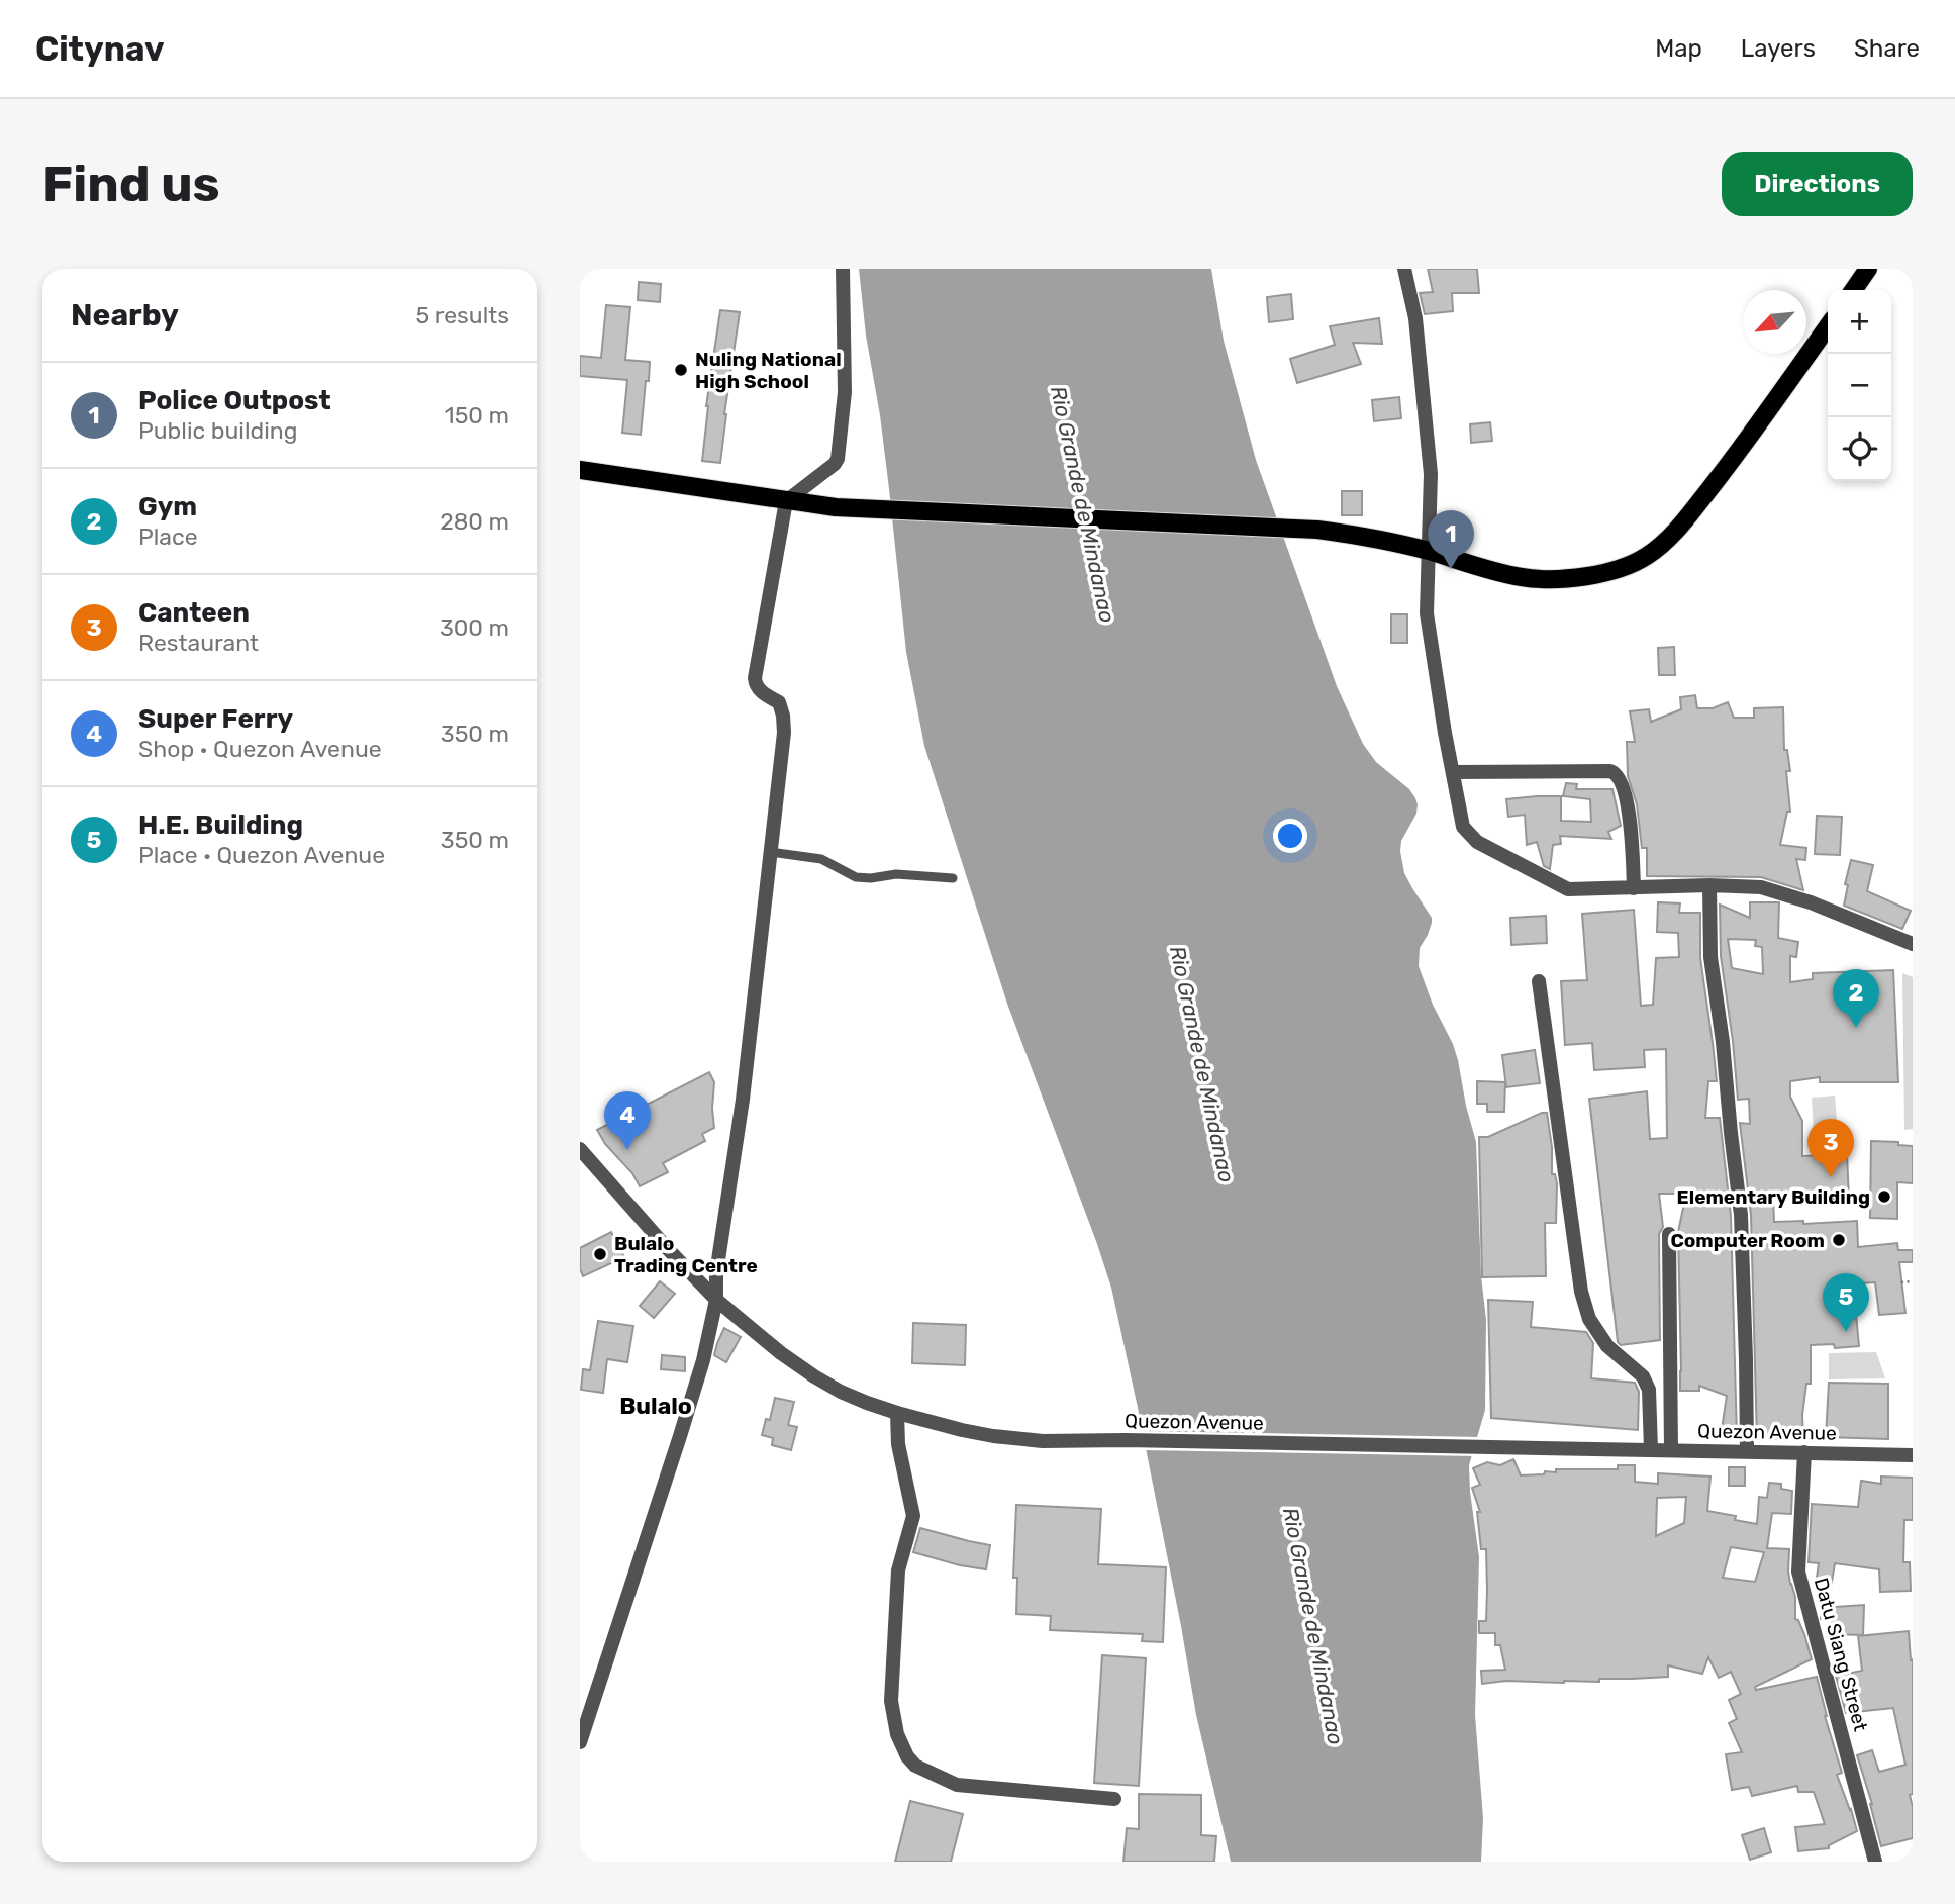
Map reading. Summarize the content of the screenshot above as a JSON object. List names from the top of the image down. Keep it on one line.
{"streets":{"street":["Quezon Avenue","Datu Siang Street"]},"crossings":[["Quezon Avenue","Datu Siang Street"]],"districts":["Bulalo"],"water":["Rio Grande de Mindanao"],"places":["Nuling National High School","Elementary Building","Computer Room","Bulalo Trading Centre"],"north":"bottom left","page":{"header":"Citynav","nav":["Map","Layers","Share"],"buttons":"Directions","title":"Find us","heading":["Nearby","5 results"],"map_buttons":["+","−"],"list":[{"mark":"1","name":"Police Outpost","note":"Public building","value":"150 m"},{"mark":"2","name":"Gym","note":"Place","value":"280 m"},{"mark":"3","name":"Canteen","note":"Restaurant","value":"300 m"},{"mark":"4","name":"Super Ferry","note":"Shop · Quezon Avenue","value":"350 m"},{"mark":"5","name":"H.E. Building","note":"Place · Quezon Avenue","value":"350 m"}],"pins":["1","2","4","3","5"]}}
